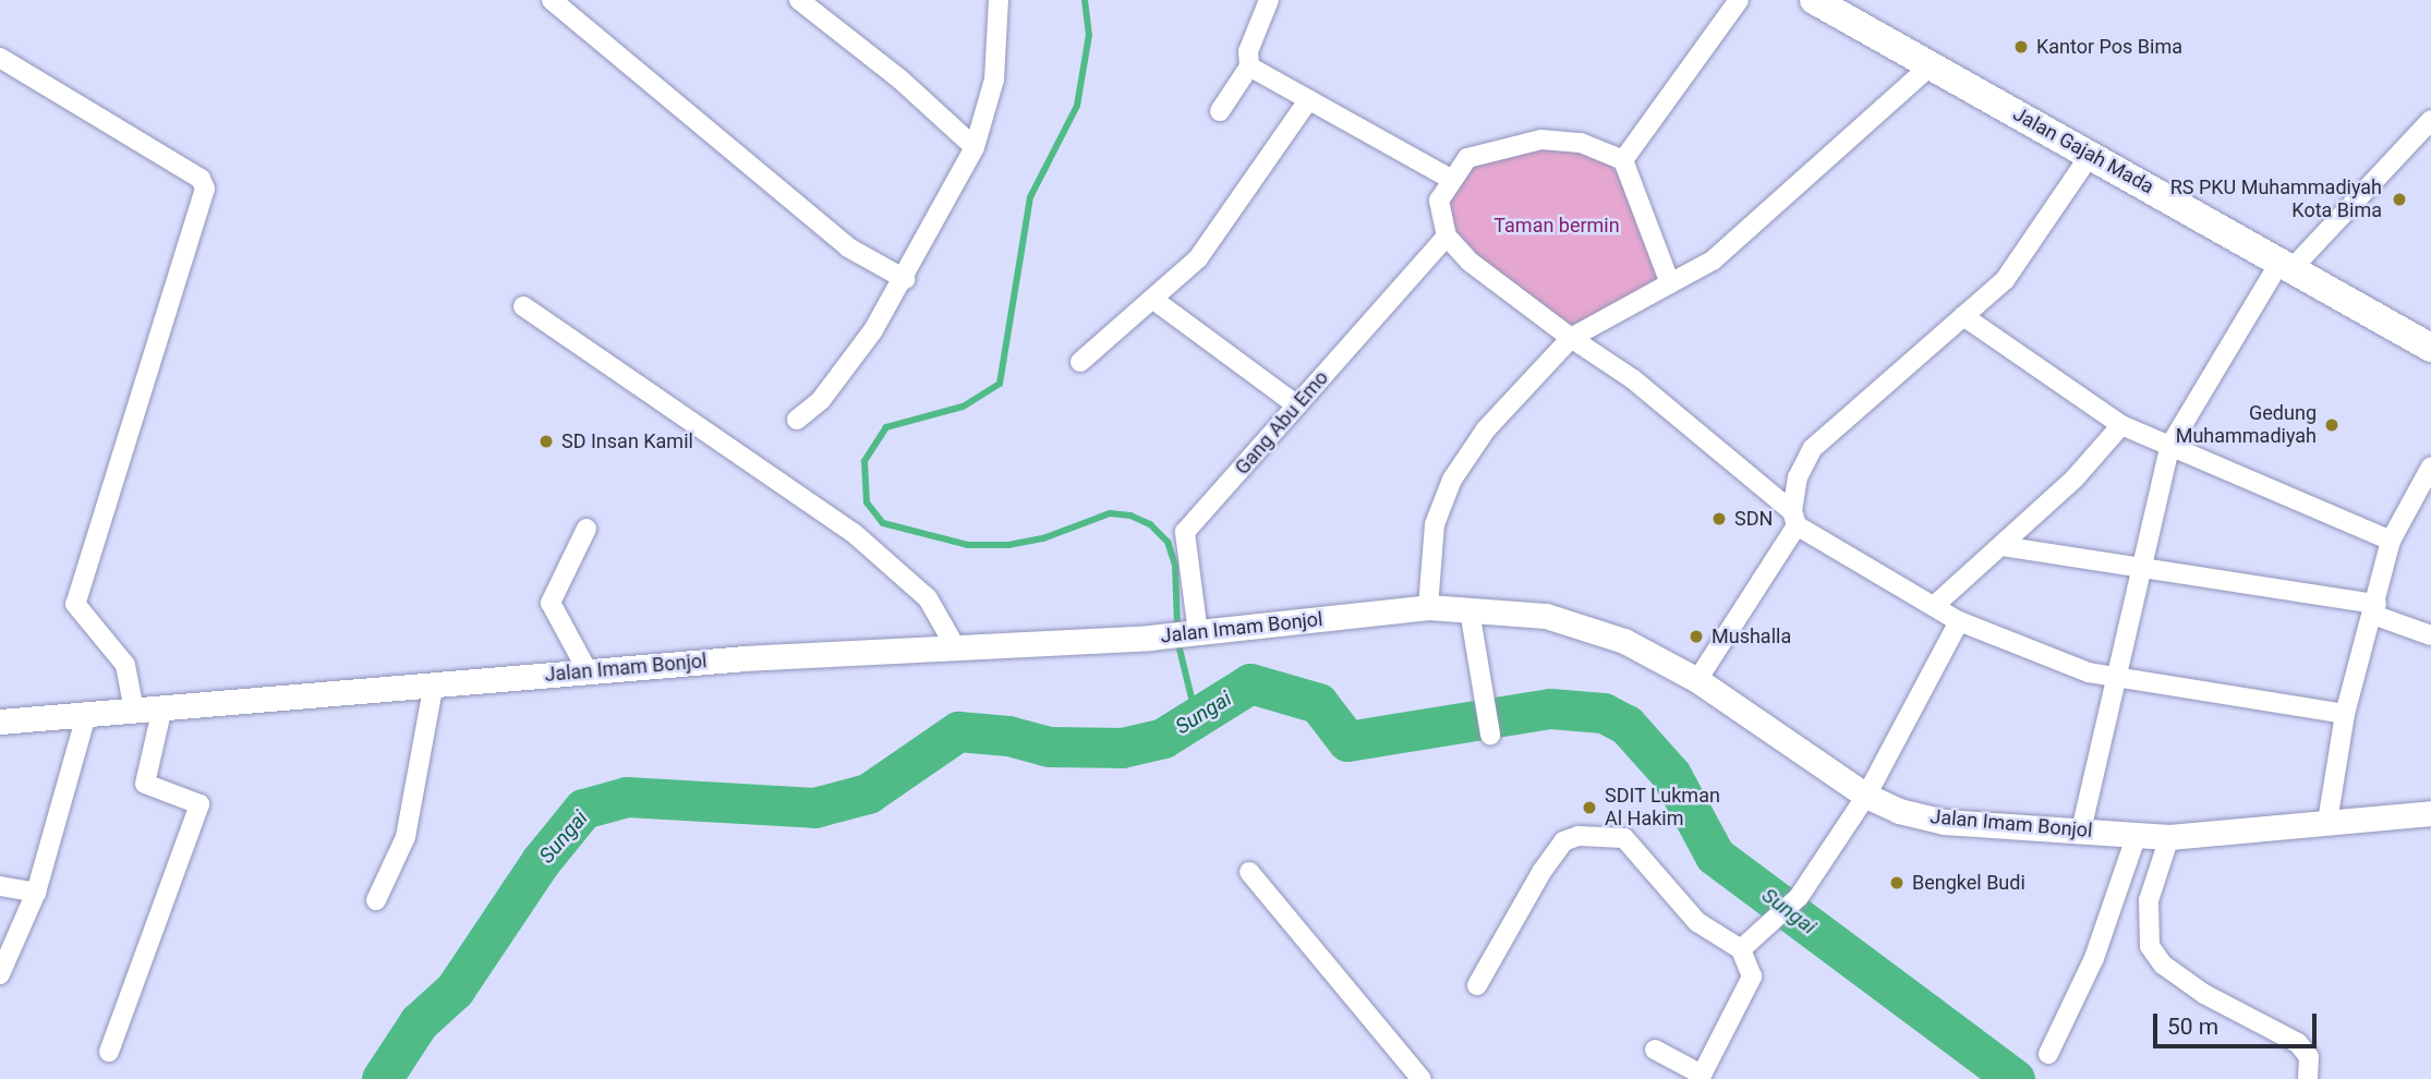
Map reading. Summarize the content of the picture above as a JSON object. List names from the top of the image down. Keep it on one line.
{"streets":{"main road":["Jalan Gajah Mada"],"street":["Gang Abu Emo","Jalan Imam Bonjol"]},"crossings":[["Gang Abu Emo","Jalan Imam Bonjol"]],"water":["Sungai"],"parks":["Taman bermin"],"places":["Kantor Pos Bima","RS PKU Muhammadiyah Kota Bima","Gedung Muhammadiyah","SD Insan Kamil","SDN","Mushalla","SDIT Lukman Al Hakim","Bengkel Budi"],"scale_bar":"50 m"}
